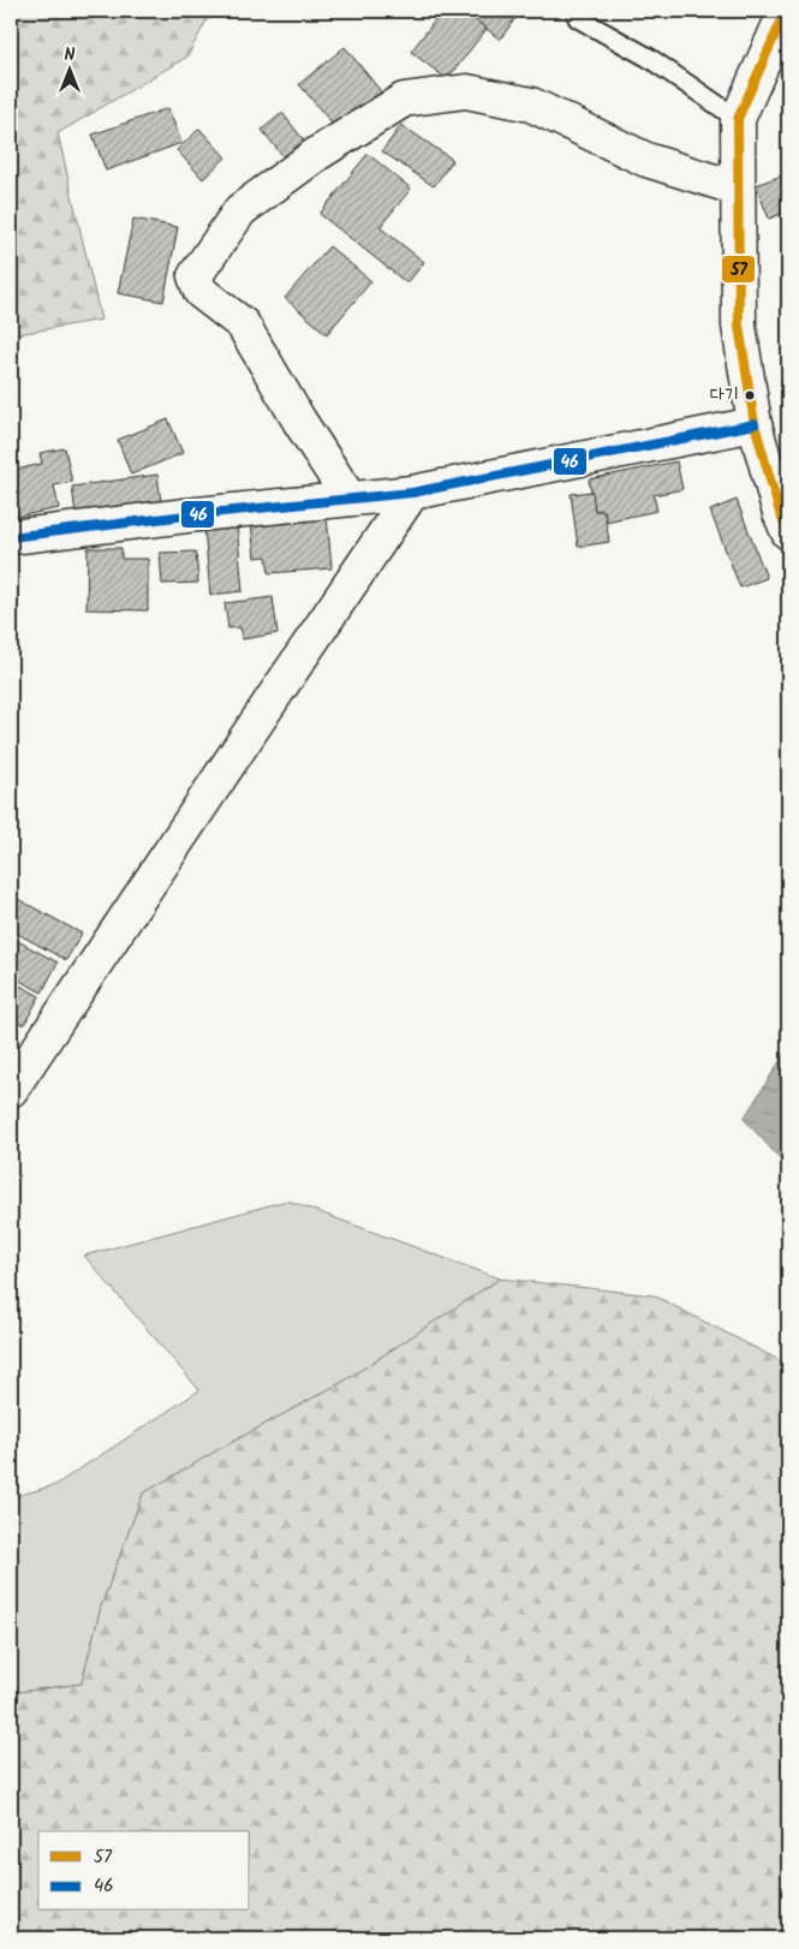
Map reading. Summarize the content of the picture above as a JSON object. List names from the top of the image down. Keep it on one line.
{"places":["다기"],"lines":["transit line 57","transit line 46"],"legend":["57","46"],"north":"top"}
